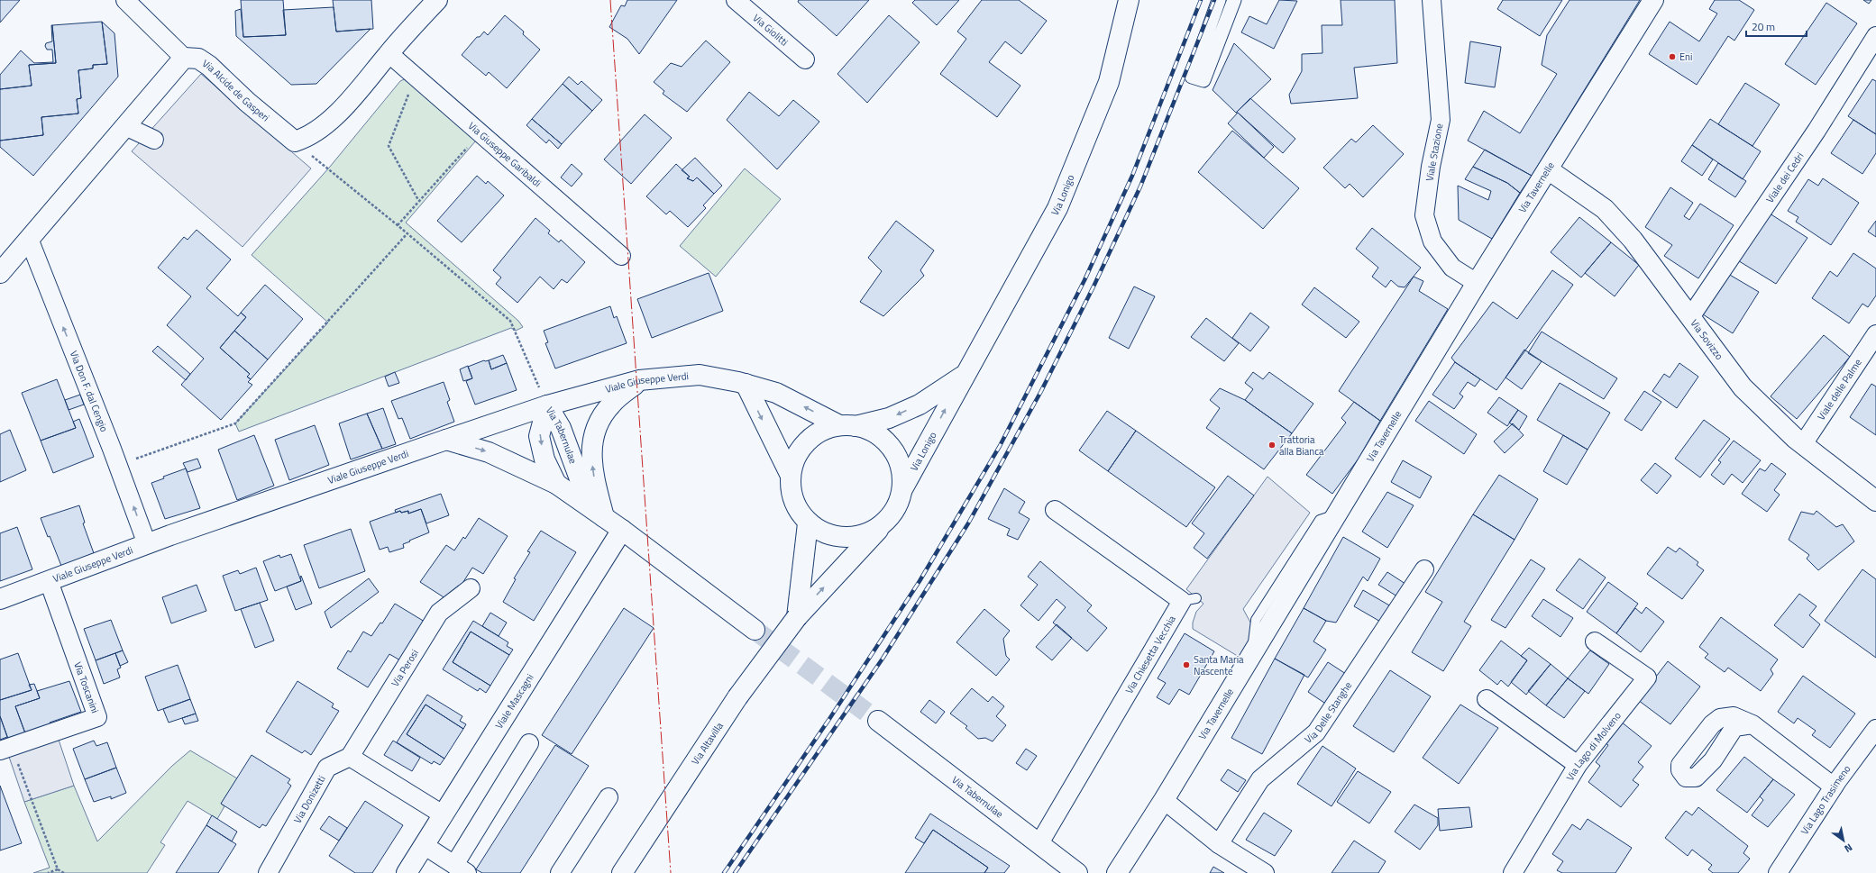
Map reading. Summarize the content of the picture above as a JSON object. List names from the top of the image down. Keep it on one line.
{"streets":{"street":["Via Giolitti","Via Alcide de Gasperi","Viale Stazione","Via Giuseppe Garibaldi","Viale dei Cedri","Via Tavernelle","Via Lonigo","Via Sovizzo","Viale Giuseppe Verdi","Viale delle Palme","Via Don F. dal Cengio","Via Tabernulae","Via Chiesetta Vecchia","Via Perosi","Via Toscanini","Viale Mascagni","Via Delle Stanghe","Via Altavilla","Via Lago di Molveno","Via Donizetti","Via Lago Trasimeno"]},"crossings":[["Viale Stazione","Via Tavernelle"],["Viale dei Cedri","Via Sovizzo"],["Via Tavernelle","Via Sovizzo"],["Via Lonigo","Viale Giuseppe Verdi"],["Via Lonigo","Via Altavilla"],["Via Sovizzo","Viale delle Palme"],["Viale Giuseppe Verdi","Via Don F. dal Cengio"],["Viale Giuseppe Verdi","Via Tabernulae"],["Viale Giuseppe Verdi","Via Toscanini"],["Viale Giuseppe Verdi","Via Altavilla"],["Via Tabernulae","Via Chiesetta Vecchia"],["Via Tabernulae","Viale Mascagni"],["Via Perosi","Via Donizetti"]],"one_way":["Via Don F. dal Cengio"],"places":["Eni","Trattoria alla Bianca","Santa Maria Nascente"],"scale_bar":"20 m","north":"bottom right"}
